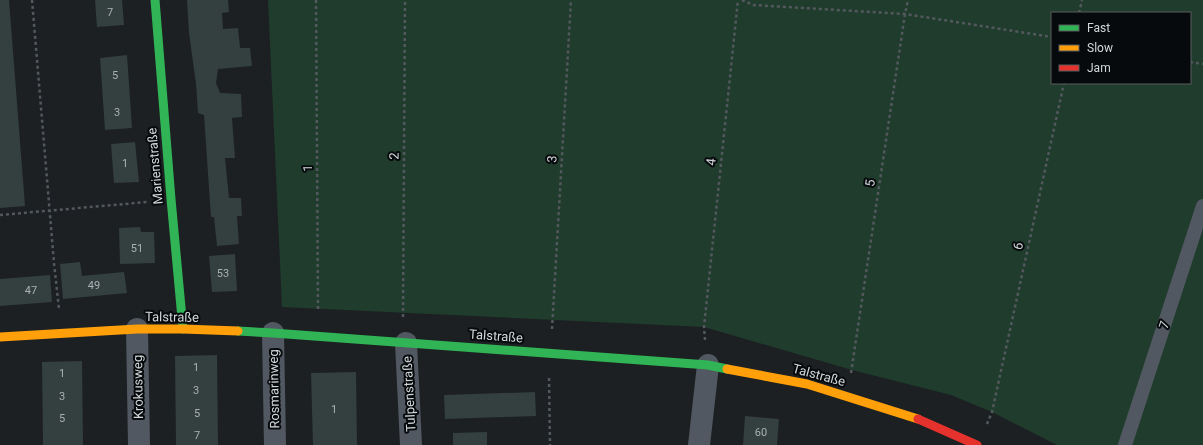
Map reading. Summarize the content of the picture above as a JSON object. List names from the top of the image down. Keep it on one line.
{"streets":{"street":["Marienstraße","Talstraße","Krokusweg","Rosmarinweg","Tulpenstraße"],"lane":["7"],"path":["2","3","4","1","5","6"]},"crossings":[["Marienstraße","Talstraße"],["1","Talstraße"],["Talstraße","Krokusweg"],["Talstraße","Rosmarinweg"],["Talstraße","Tulpenstraße"]],"house_numbers":["7","5","3","1","51","53","49","47","1","1","3","3","1","5","5","60","7"],"legend":["Fast","Slow","Jam"]}
